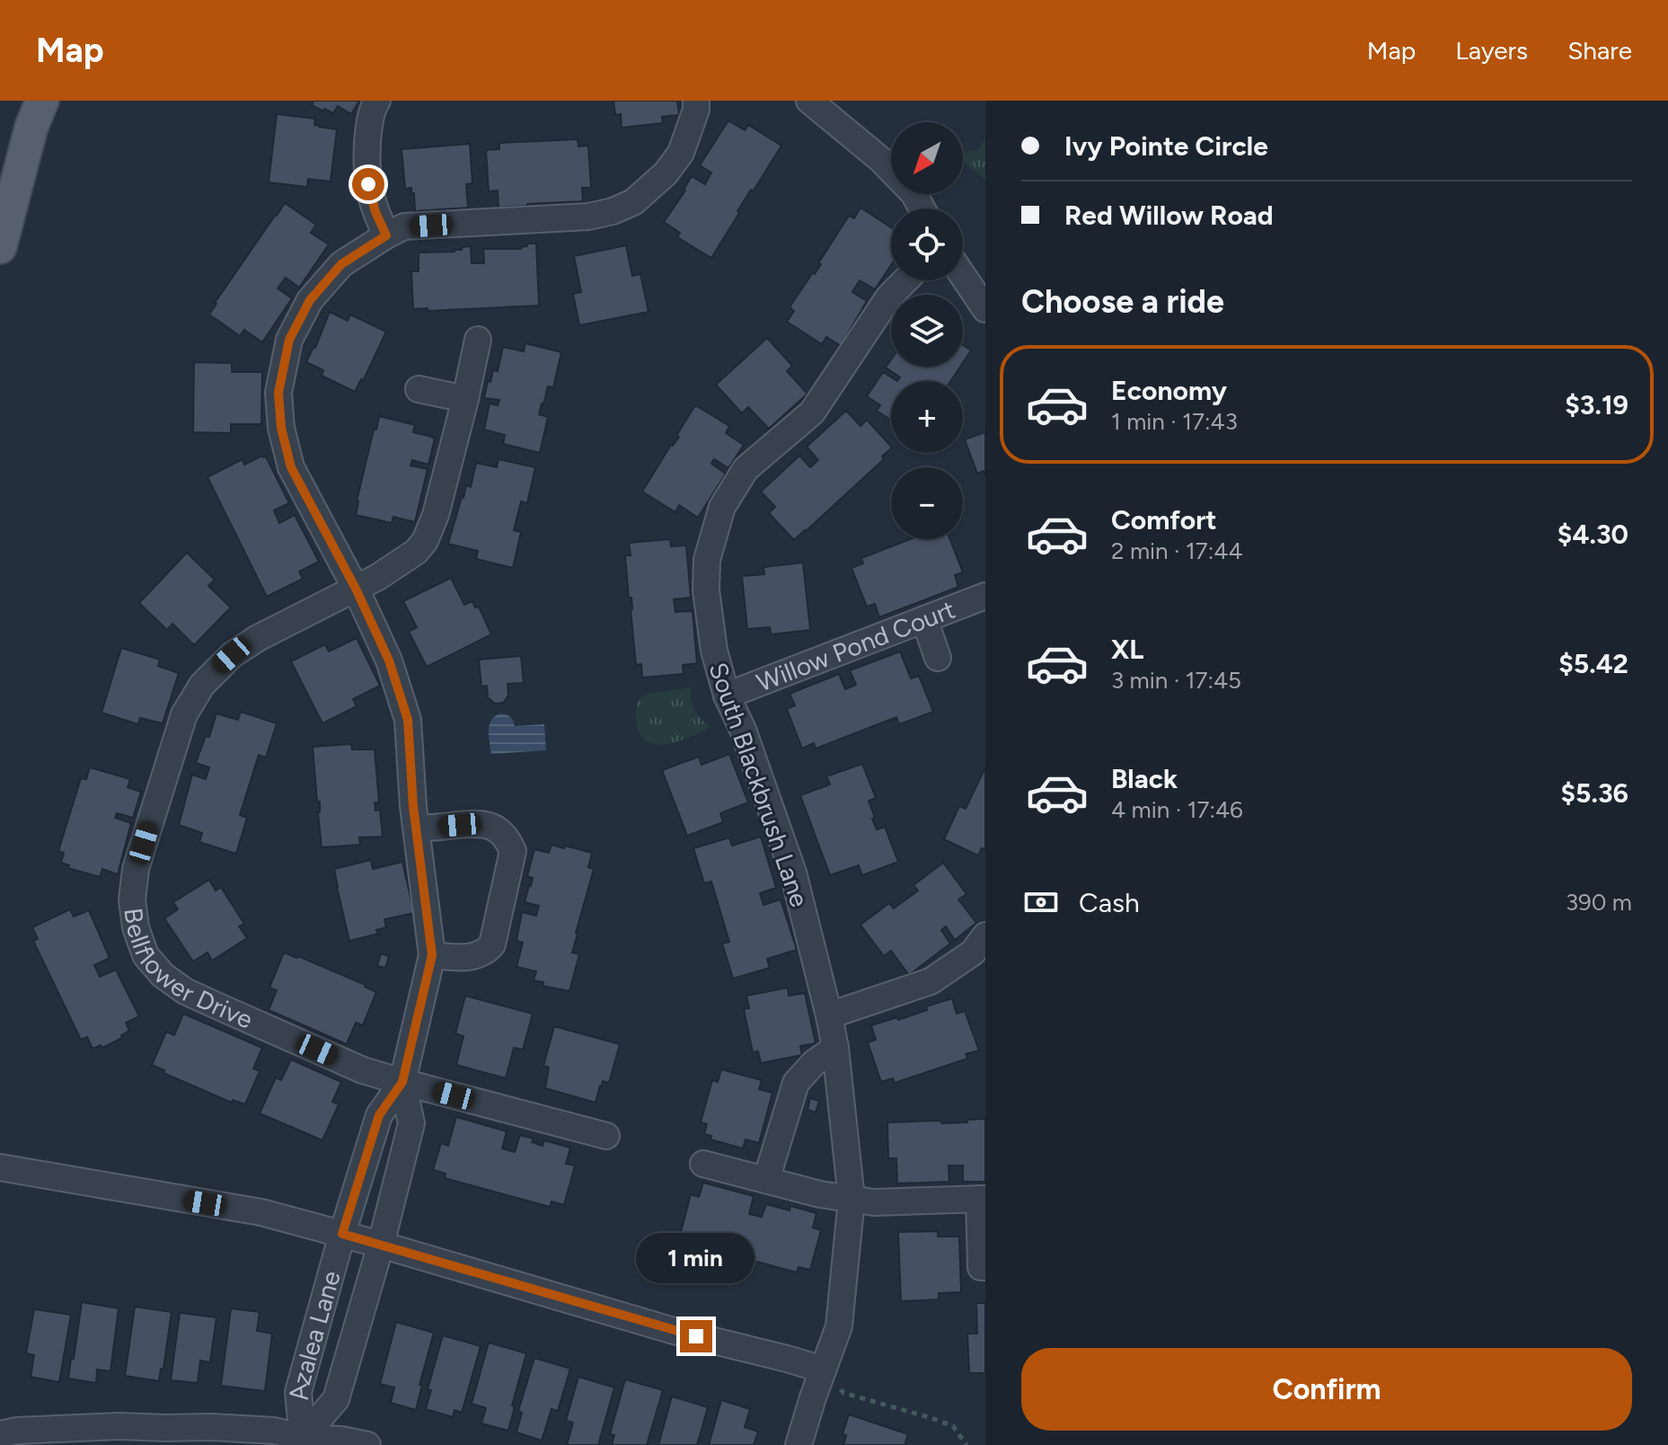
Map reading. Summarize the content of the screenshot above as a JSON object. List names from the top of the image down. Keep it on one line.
{"streets":{"street":["Willow Pond Court","South Blackbrush Lane","Bellflower Drive","Azalea Lane"]},"crossings":[["Willow Pond Court","South Blackbrush Lane"],["Bellflower Drive","Azalea Lane"]],"north":"bottom left","page":{"header":"Map","nav":["Map","Layers","Share"],"banner":["Ivy Pointe Circle","Red Willow Road"],"map_buttons":["+","−"],"heading":"Choose a ride","list":[{"name":"Economy","note":"1 min · 17:43","value":"$3.19"},{"name":"Comfort","note":"2 min · 17:44","value":"$4.30"},{"name":"XL","note":"3 min · 17:45","value":"$5.42"},{"name":"Black","note":"4 min · 17:46","value":"$5.36"}],"pay":["Cash","390 m"],"bubble":"1 min","buttons":"Confirm"}}
